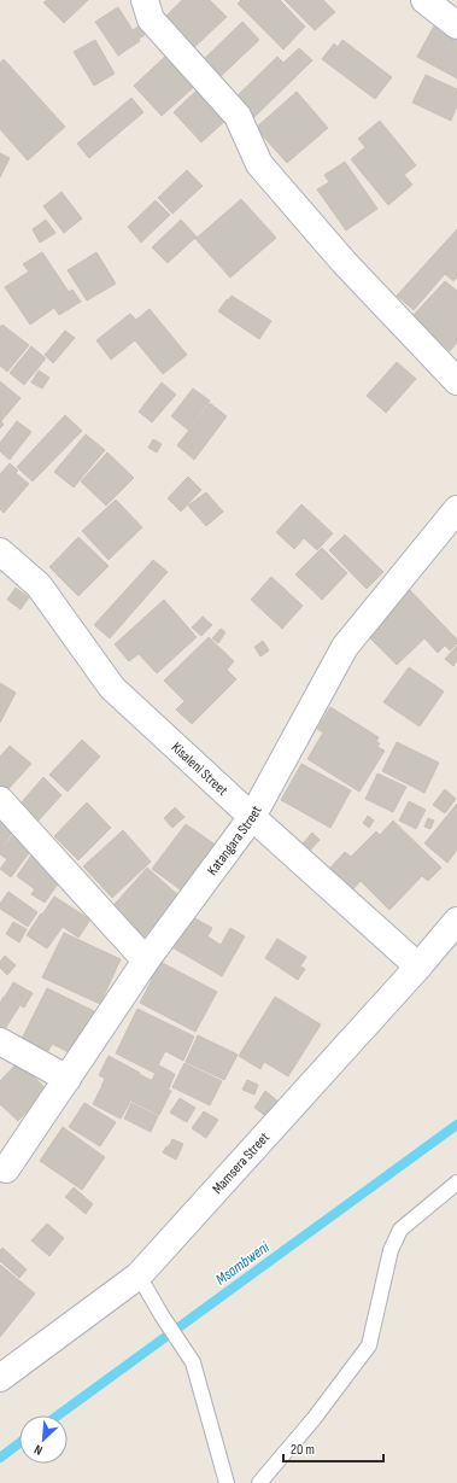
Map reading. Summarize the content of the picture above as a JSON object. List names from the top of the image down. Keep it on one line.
{"streets":{"street":["Kisaleni Street","Katangara Street","Mamsera Street"]},"crossings":[["Kisaleni Street","Katangara Street"],["Kisaleni Street","Mamsera Street"]],"water":["Msambweni"],"scale_bar":"20 m","north":"bottom left"}
